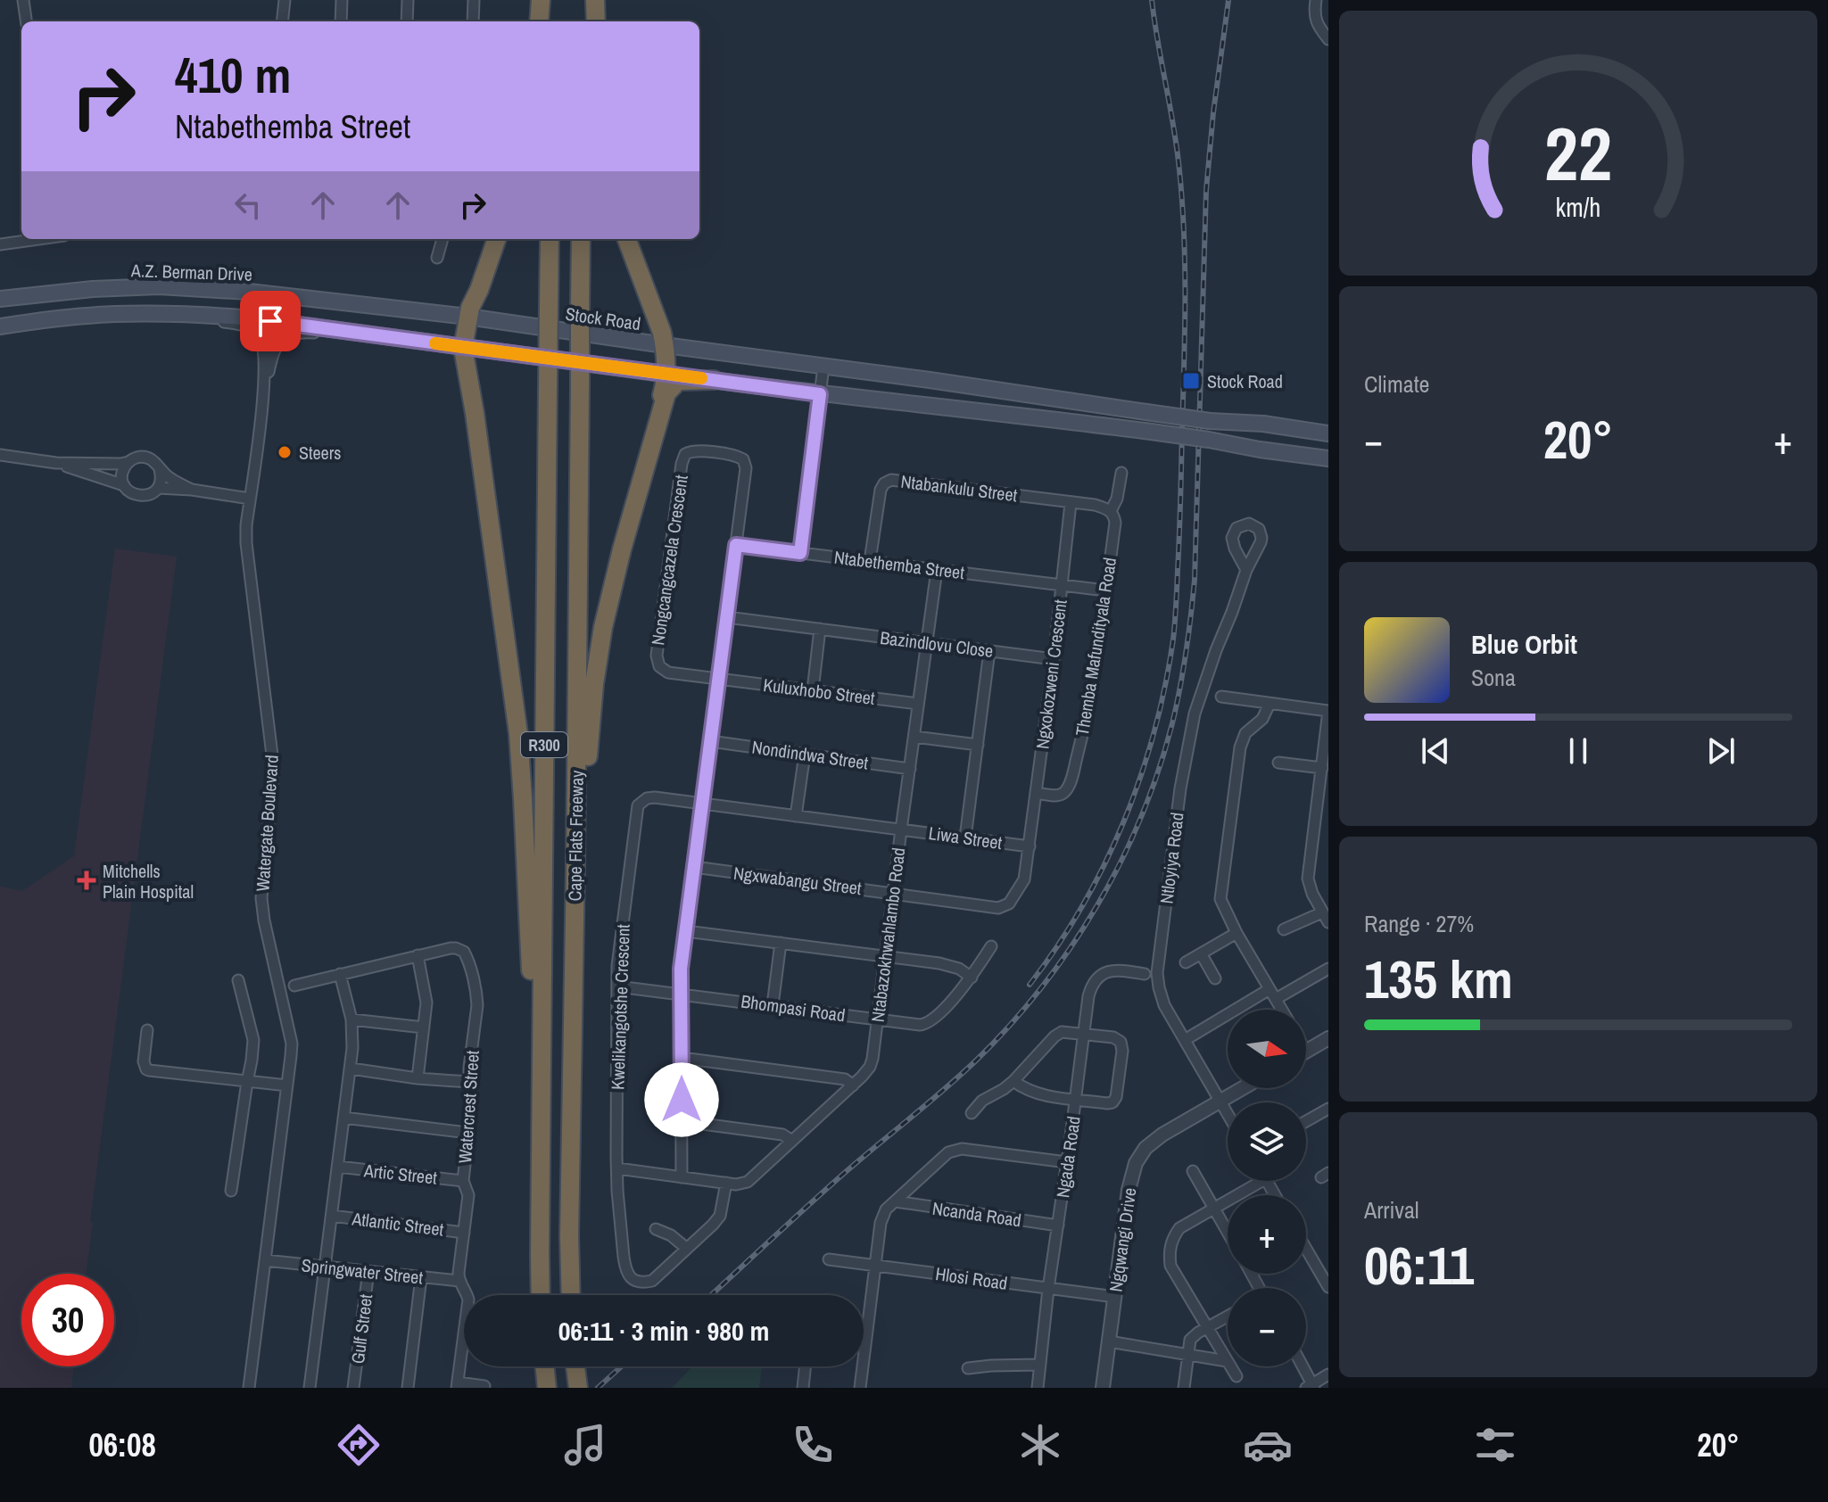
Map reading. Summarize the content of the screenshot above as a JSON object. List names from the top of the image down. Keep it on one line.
{"streets":{"highway":["R300","Cape Flats Freeway"],"main road":["A.Z. Berman Drive","Stock Road"],"street":["Ntabankulu Street","Nongcangcazela Crescent","Ntabethemba Street","Bazindlovu Close","Themba Mafundityala Road","Ngxokozweni Crescent","Kuluxhobo Street","Nondindwa Street","Watergate Boulevard","Liwa Street","Ntloyiya Road","Ngxwabangu Street","Ntabazokhwahlambo Road","Kwelikangotshe Crescent","Bhompasi Road","Watercrest Street","Ngada Road","Artic Street","Ncanda Road","Atlantic Street","Ngqwangi Drive","Springwater Street","Hlosi Road","Gulf Street"]},"crossings":[["A.Z. Berman Drive","Stock Road"],["Ntabankulu Street","Ntabethemba Street"],["Ntabankulu Street","Ngxokozweni Crescent"],["Nongcangcazela Crescent","Ntabethemba Street"],["Nongcangcazela Crescent","Kuluxhobo Street"],["Ntabethemba Street","Themba Mafundityala Road"],["Ntabethemba Street","Ngxokozweni Crescent"],["Ntabethemba Street","Ntabazokhwahlambo Road"],["Bazindlovu Close","Ngxokozweni Crescent"],["Bazindlovu Close","Ntabazokhwahlambo Road"],["Themba Mafundityala Road","Ngxokozweni Crescent"],["Ngxokozweni Crescent","Liwa Street"],["Ngxokozweni Crescent","Ngxwabangu Street"],["Kuluxhobo Street","Ntabazokhwahlambo Road"],["Nondindwa Street","Ntabazokhwahlambo Road"],["Watergate Boulevard","Springwater Street"],["Liwa Street","Ngxwabangu Street"],["Liwa Street","Ntabazokhwahlambo Road"],["Liwa Street","Kwelikangotshe Crescent"],["Ntloyiya Road","Ngqwangi Drive"],["Ngxwabangu Street","Ntabazokhwahlambo Road"],["Ntabazokhwahlambo Road","Bhompasi Road"],["Kwelikangotshe Crescent","Bhompasi Road"],["Watercrest Street","Artic Street"],["Watercrest Street","Atlantic Street"],["Watercrest Street","Springwater Street"],["Ngada Road","Ncanda Road"],["Ngada Road","Hlosi Road"],["Ngqwangi Drive","Hlosi Road"],["Springwater Street","Gulf Street"]],"places":{"transit":["Stock Road"],"other":["Steers"],"health":["Mitchells Plain Hospital"]},"north":"right","page":{"turn":["410 m","Ntabethemba Street"],"tile":["Climate",["Range · 27%","135 km"],["Arrival","06:11"]],"heat":["−","20°","+"],"song":["Blue Orbit","Sona"],"map_buttons":["+","−"],"limit":"30","trip":"06:11 · 3 min · 980 m","tabs":["06:08","20°"],"gauge":["22","km/h"]}}
